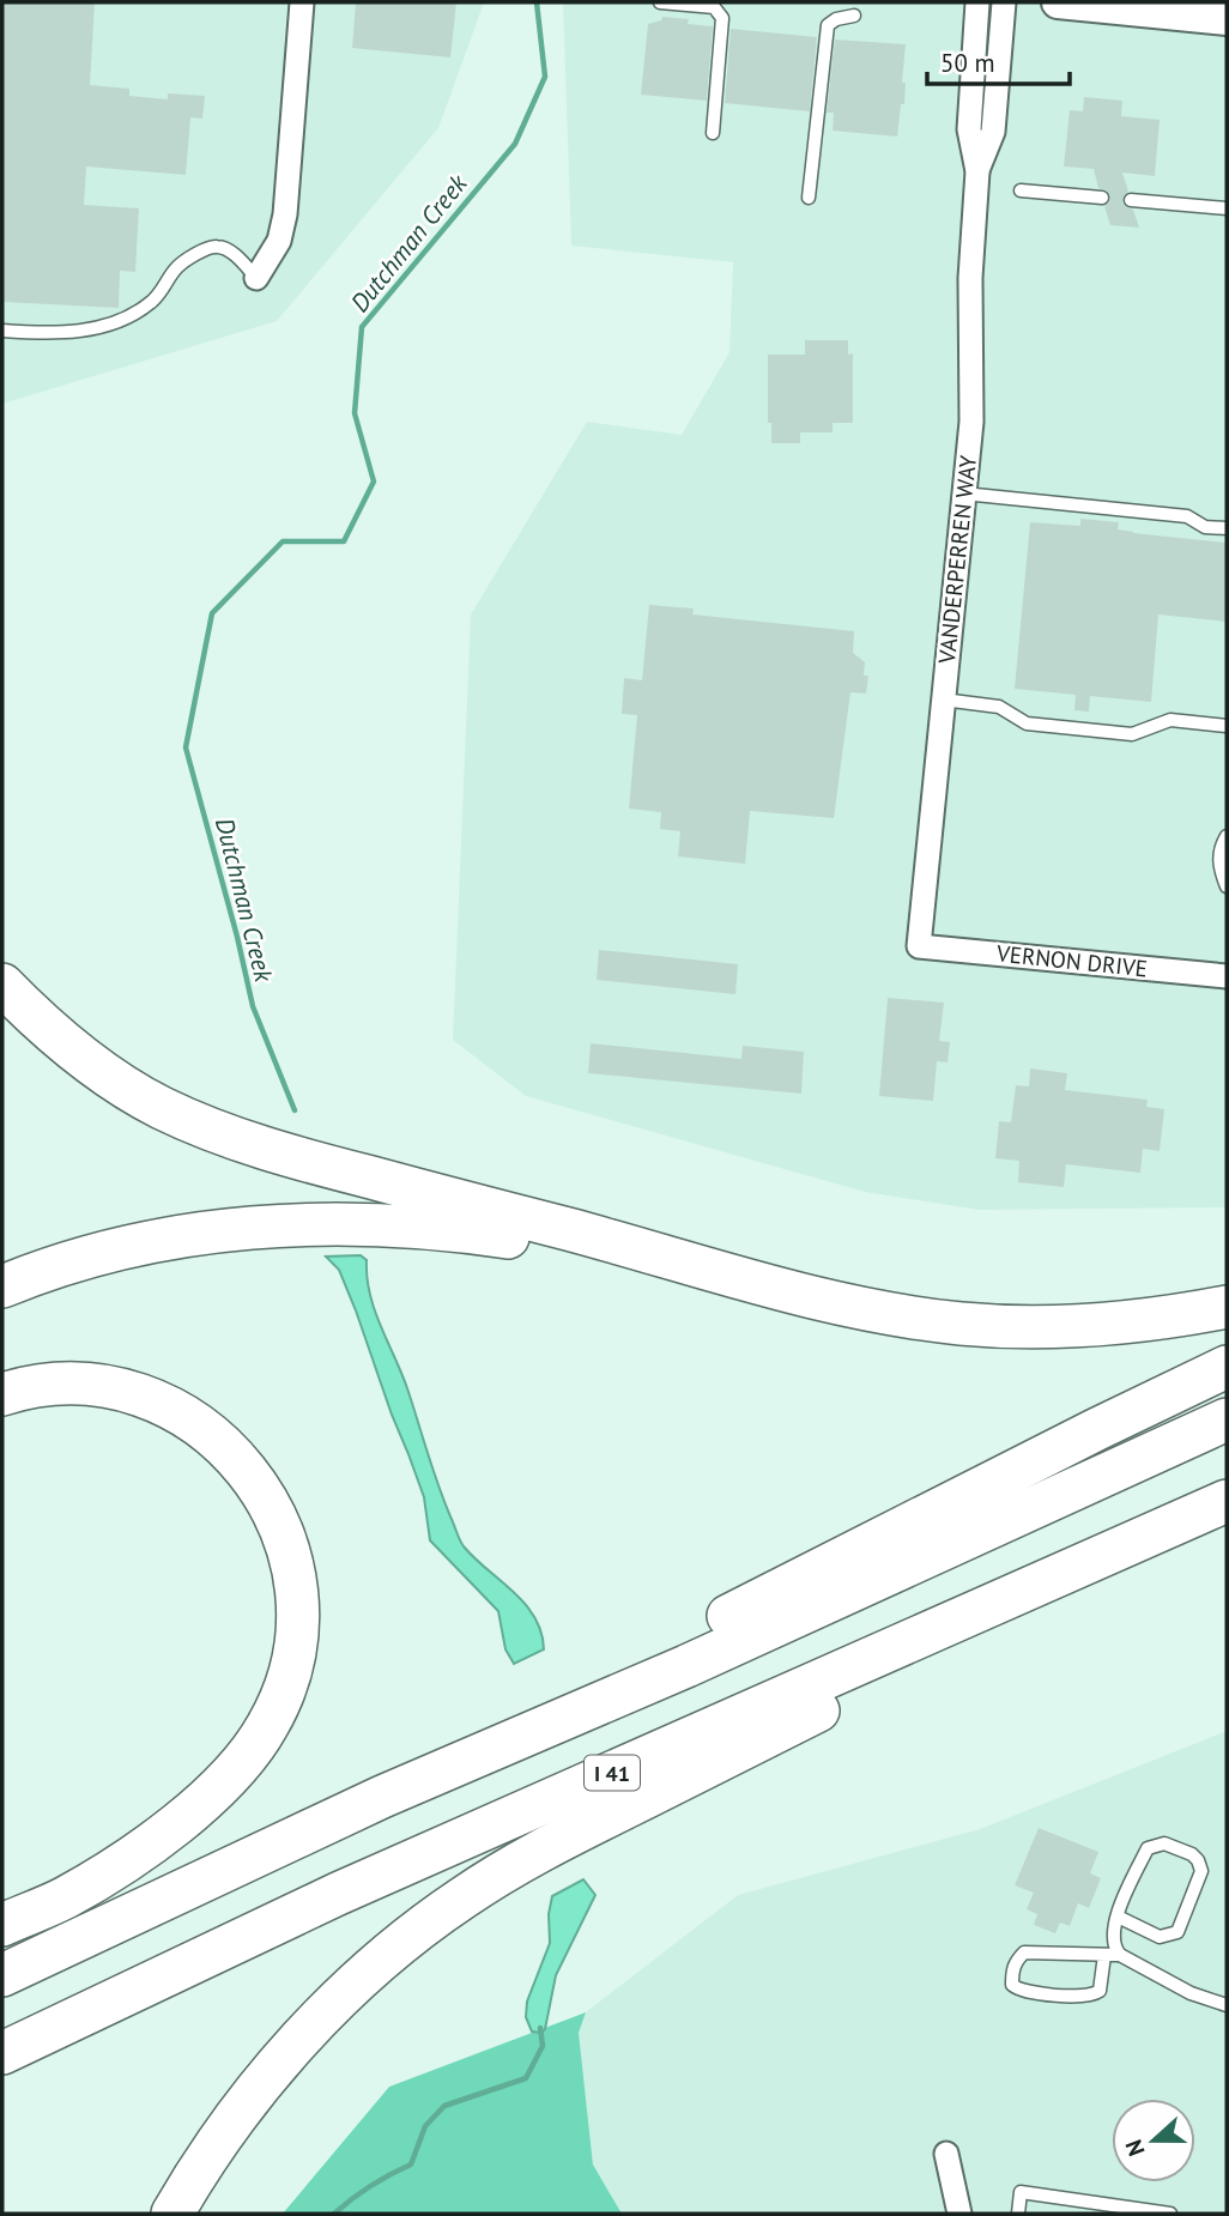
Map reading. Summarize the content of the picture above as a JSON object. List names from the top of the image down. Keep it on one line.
{"streets":{"highway":["I 41"],"street":["VANDERPERREN WAY","VERNON DRIVE"]},"crossings":[["VANDERPERREN WAY","VERNON DRIVE"]],"water":["Dutchman Creek"],"scale_bar":"50 m","north":"left"}
